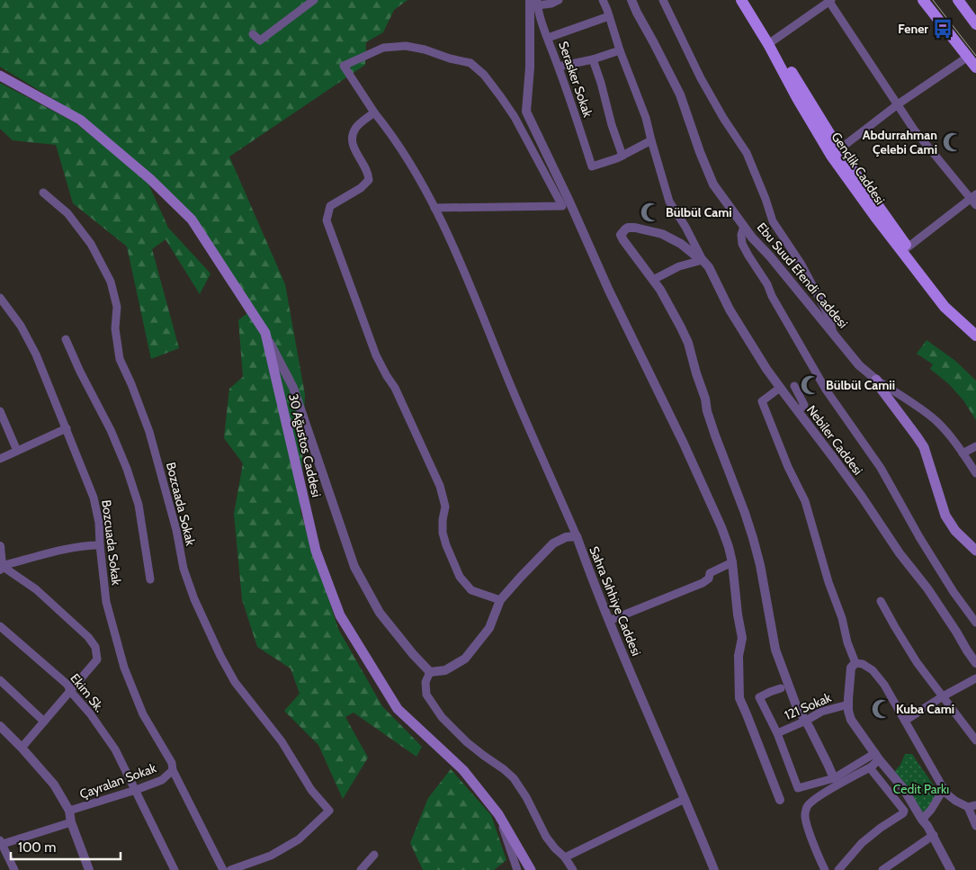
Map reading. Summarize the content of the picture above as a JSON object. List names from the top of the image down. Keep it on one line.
{"streets":{"main road":["Gençlik Caddesi","Ebu Suud Efendi Caddesi","30 Ağustos Caddesi"],"street":["Serasker Sokak","Nebiler Caddesi","Bozcaada Sokak","Bozcuada Sokak","Sahra Sıhhiye Caddesi","Ekim Sk.","121 Sokak","Çayralan Sokak"]},"crossings":[["Bozcuada Sokak","Çayralan Sokak"],["Ekim Sk.","Çayralan Sokak"]],"parks":["Cedit Parkı"],"places":{"bus stop":["Fener"],"mosque":["Abdurrahman Çelebi Cami","Bülbül Cami","Bülbül Camii","Kuba Cami"]},"scale_bar":"100 m"}
